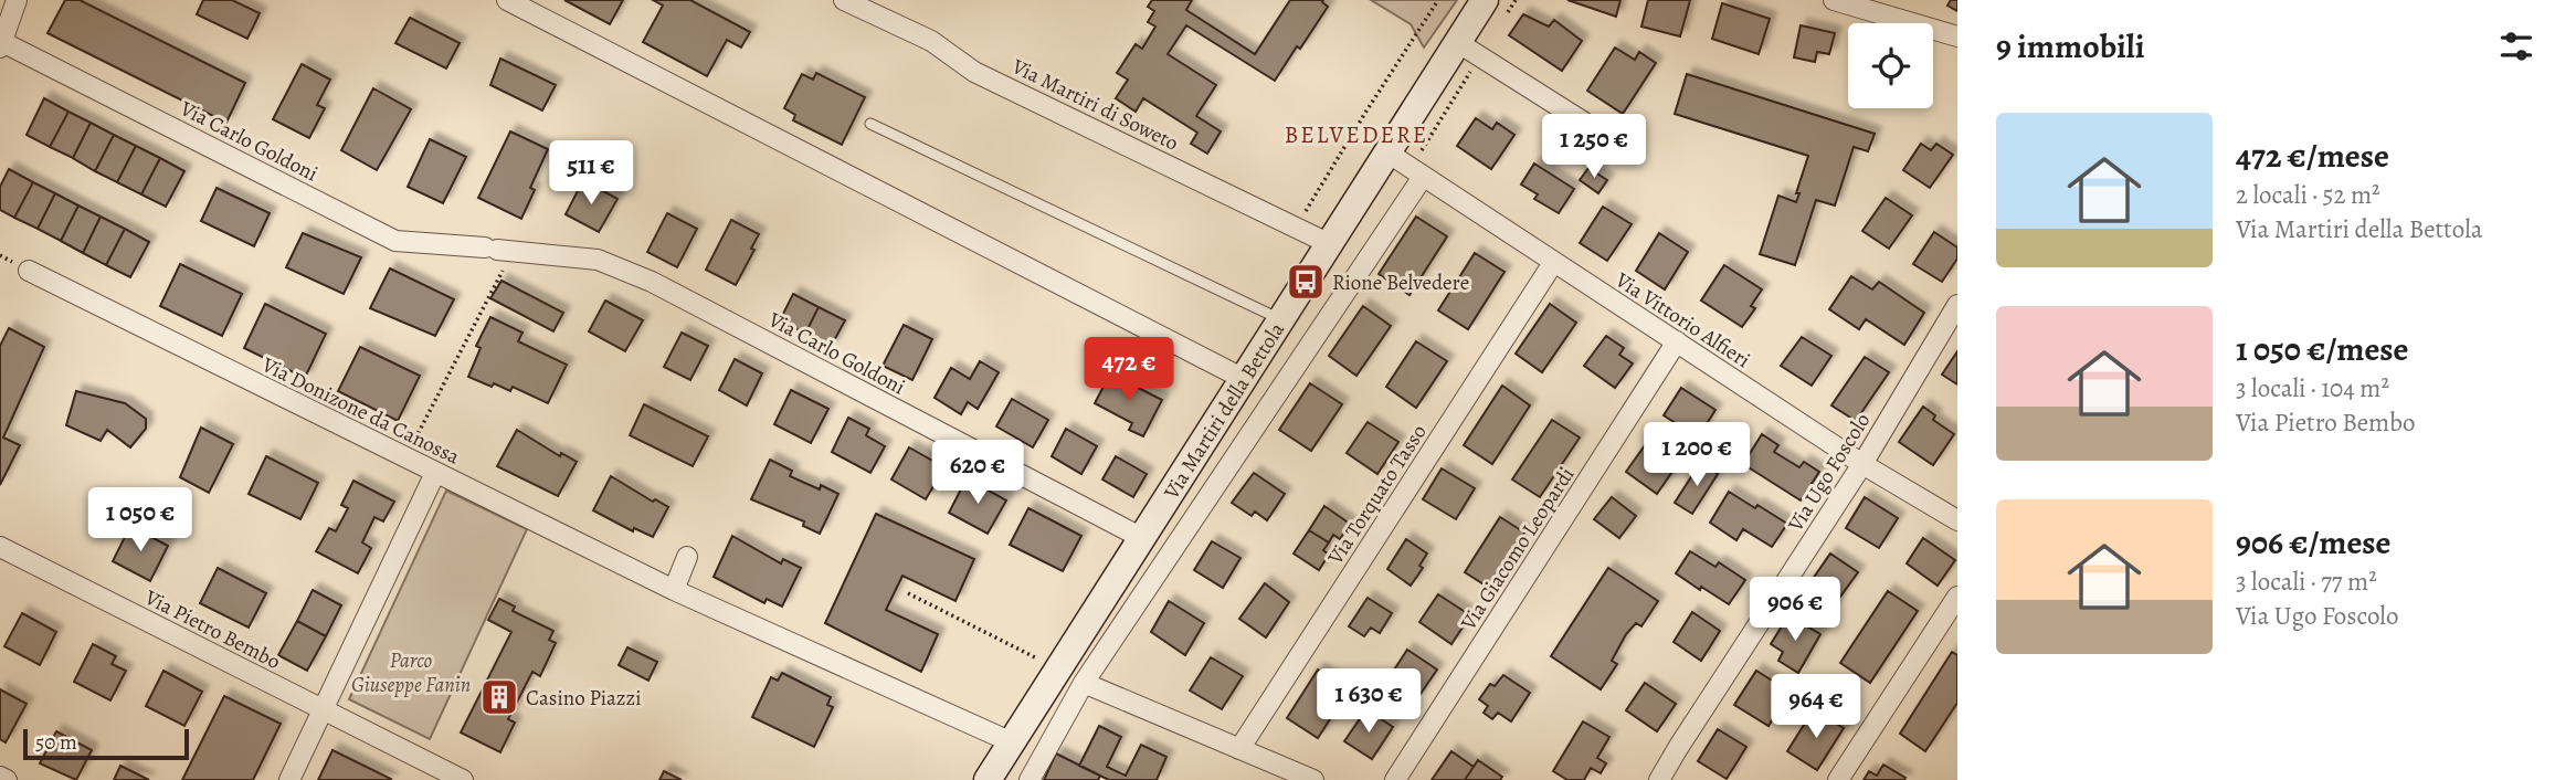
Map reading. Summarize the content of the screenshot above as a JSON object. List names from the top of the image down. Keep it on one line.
{"streets":{"main road":["Via Martiri della Bettola"],"street":["Via Martiri di Soweto","Via Carlo Goldoni","Via Vittorio Alfieri","Via Donizone da Canossa","Via Ugo Foscolo","Via Torquato Tasso","Via Giacomo Leopardi","Via Pietro Bembo"]},"crossings":[["Via Martiri di Soweto","Via Martiri della Bettola"],["Via Carlo Goldoni","Via Martiri della Bettola"],["Via Vittorio Alfieri","Via Martiri della Bettola"],["Via Vittorio Alfieri","Via Ugo Foscolo"],["Via Vittorio Alfieri","Via Torquato Tasso"],["Via Vittorio Alfieri","Via Giacomo Leopardi"],["Via Donizone da Canossa","Via Martiri della Bettola"]],"districts":["BELVEDERE"],"parks":["Parco Giuseppe Fanin"],"places":{"bus stop":["Rione Belvedere"],"building":["Casino Piazzi"]},"scale_bar":"50 m","page":{"heading":"9 immobili","list":[{"name":"472 €/mese","note":"2 locali · 52 m² · Via Martiri della Bettola"},{"name":"1 050 €/mese","note":"3 locali · 104 m² · Via Pietro Bembo"},{"name":"906 €/mese","note":"3 locali · 77 m² · Via Ugo Foscolo"}],"price":["1 250 €","511 €","472 €","1 200 €","620 €","1 050 €","906 €","1 630 €","964 €"],"scale":"50 m"}}
